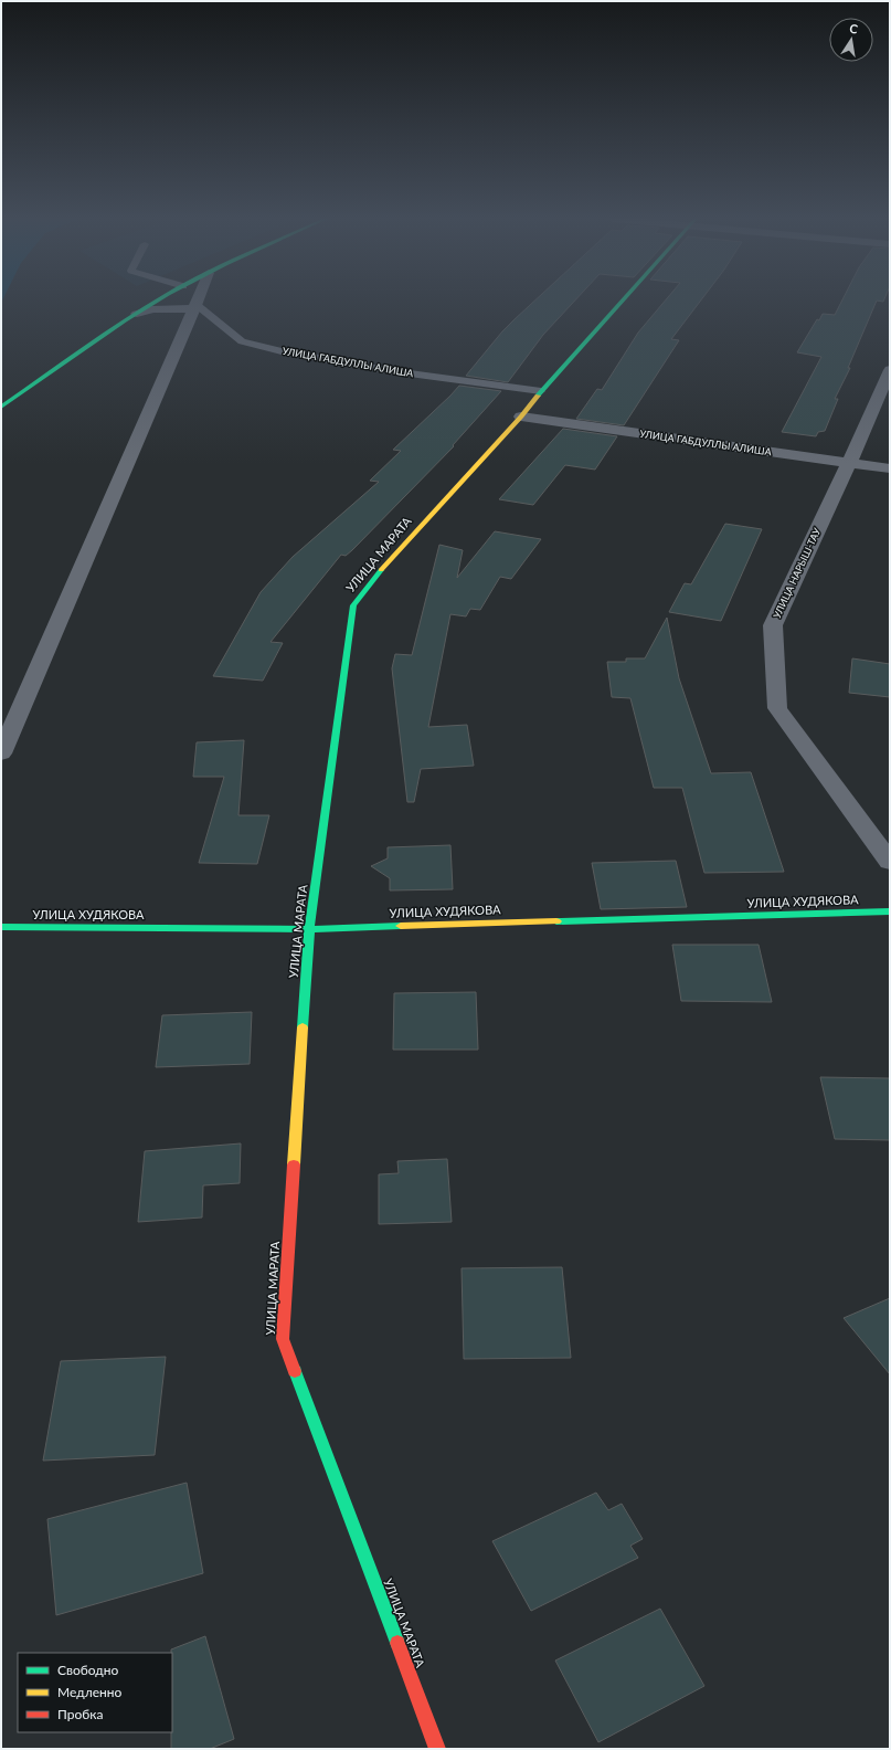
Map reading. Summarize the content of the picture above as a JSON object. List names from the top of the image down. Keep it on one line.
{"streets":{"street":["УЛИЦА ГАБДУЛЛЫ АЛИША","УЛИЦА МАРАТА","УЛИЦА НАРЫШ-ТАУ","УЛИЦА ХУДЯКОВА"]},"crossings":[["УЛИЦА ГАБДУЛЛЫ АЛИША","УЛИЦА МАРАТА"],["УЛИЦА ГАБДУЛЛЫ АЛИША","УЛИЦА НАРЫШ-ТАУ"],["УЛИЦА МАРАТА","УЛИЦА ХУДЯКОВА"]],"legend":["Свободно","Медленно","Пробка"],"north":"top"}
